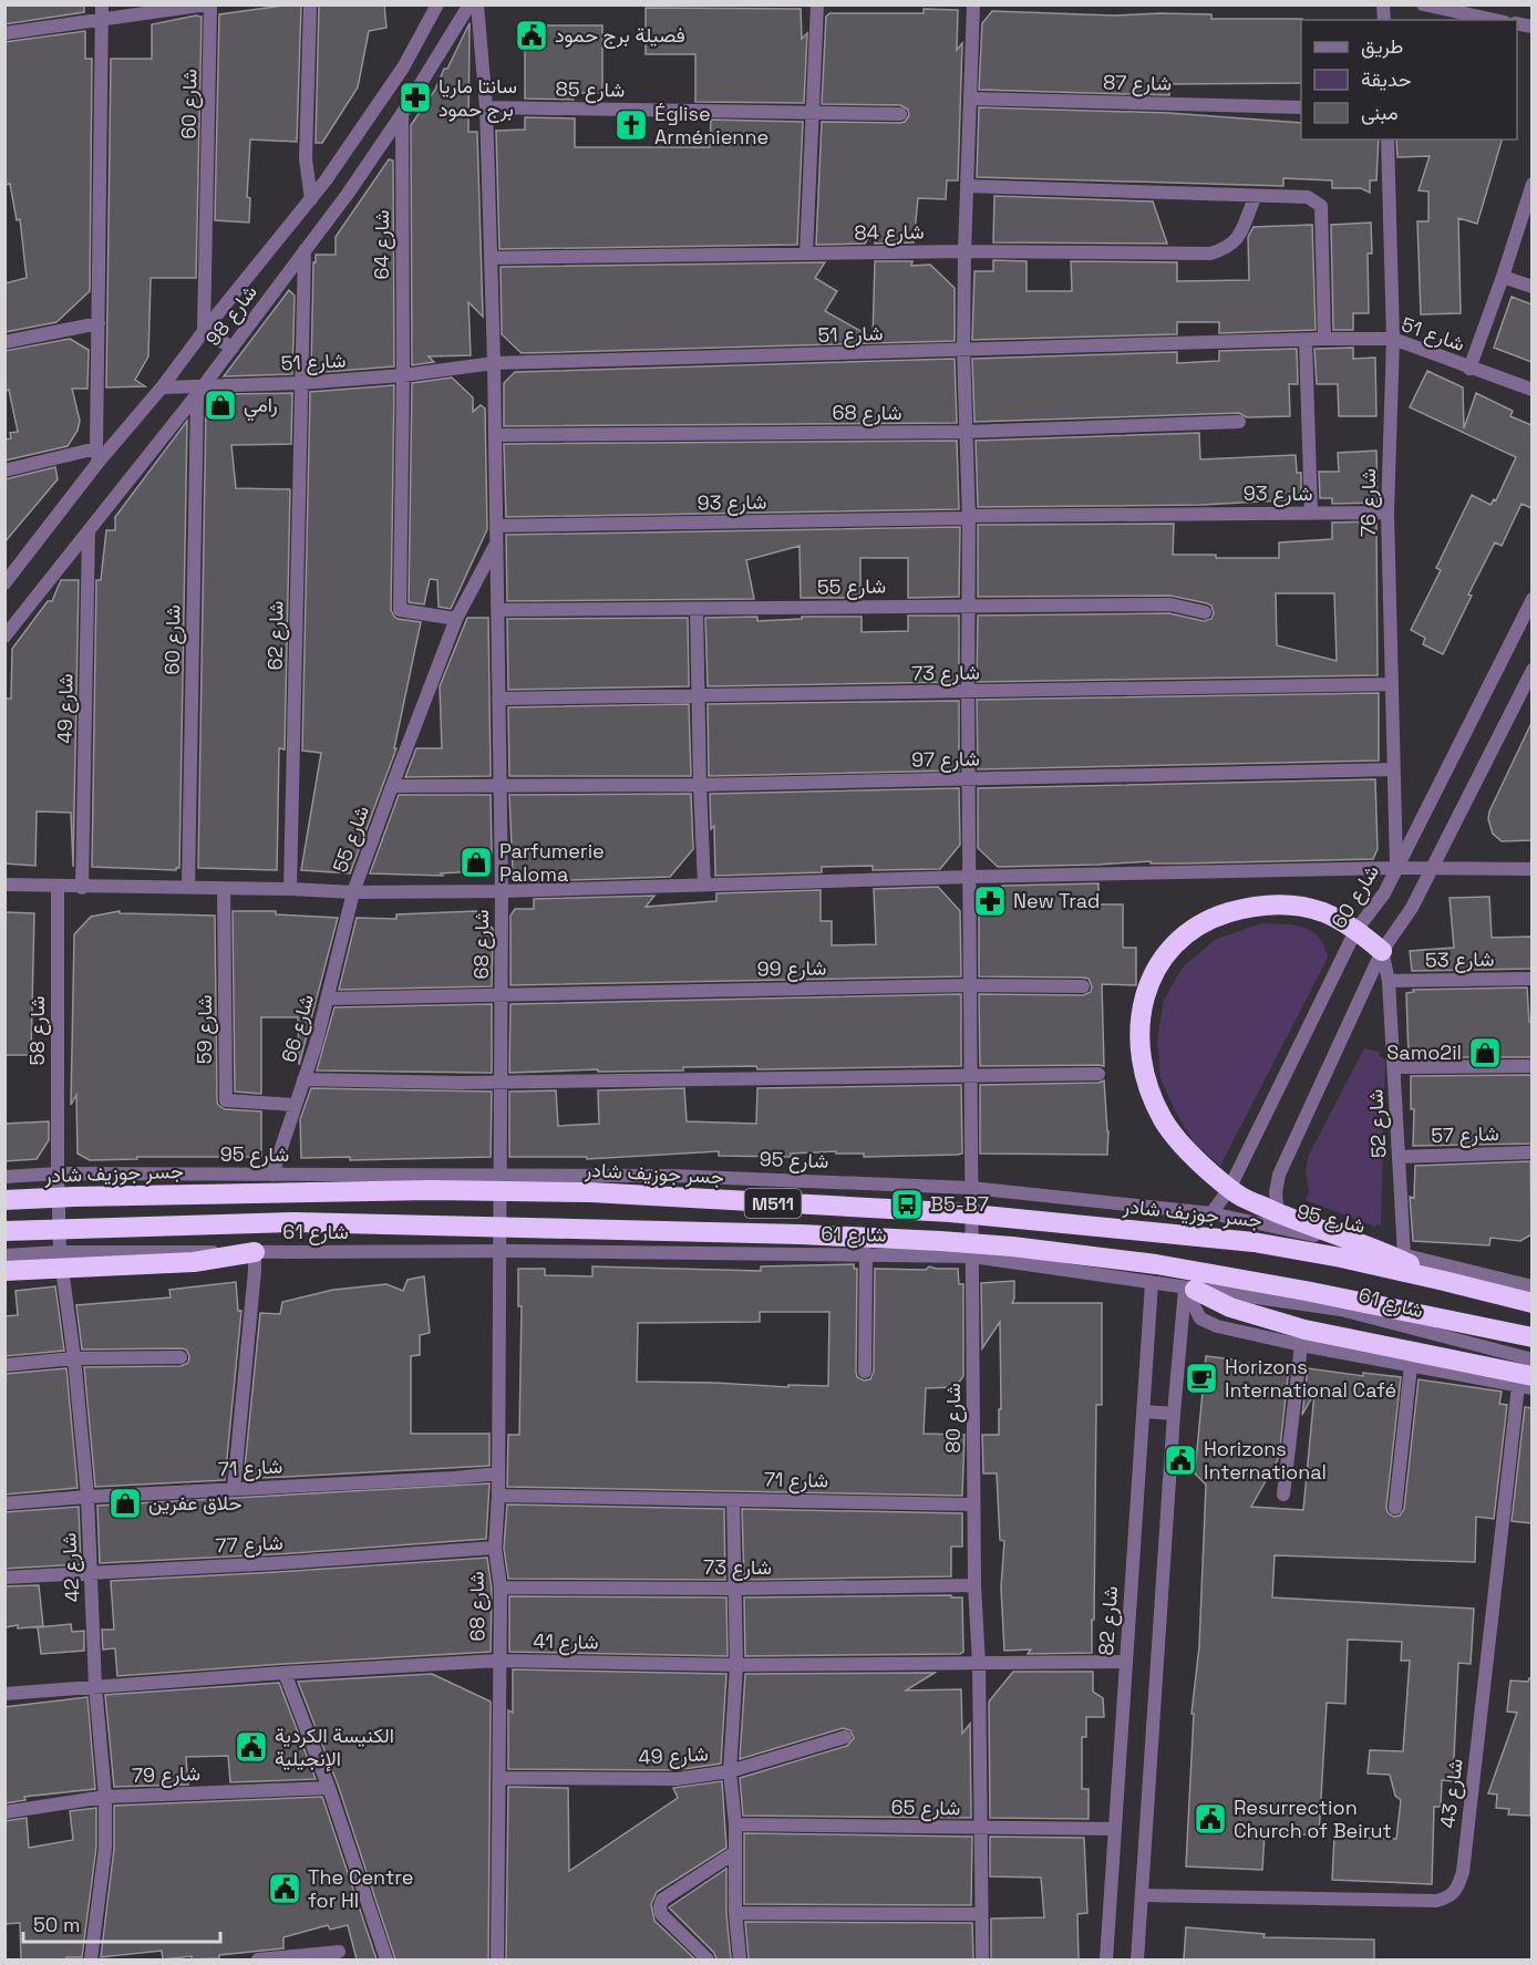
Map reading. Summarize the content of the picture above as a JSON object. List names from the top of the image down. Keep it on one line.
{"streets":{"highway":["جسر جوزيف شادر","M511"],"street":["شارع 87","شارع 85","شارع 60","شارع 84","شارع 64","شارع 98","شارع 51","شارع 68","شارع 93","شارع 76","شارع 55","شارع 62","شارع 73","شارع 49","شارع 97","شارع 53","شارع 99","شارع 66","شارع 59","شارع 58","شارع 52","شارع 57","شارع 95","شارع 61","شارع 80","شارع 71","شارع 77","شارع 42","شارع 82","شارع 41","شارع 79","شارع 43","شارع 65"]},"crossings":[["شارع 87","شارع 80"],["شارع 85","شارع 68"],["شارع 60","شارع 98"],["شارع 60","شارع 51"],["شارع 60","شارع 76"],["شارع 60","شارع 95"],["شارع 84","شارع 68"],["شارع 84","شارع 80"],["شارع 64","شارع 98"],["شارع 64","شارع 51"],["شارع 64","شارع 55"],["شارع 98","شارع 51"],["شارع 98","شارع 62"],["شارع 98","شارع 49"],["شارع 51","شارع 68"],["شارع 51","شارع 76"],["شارع 51","شارع 62"],["شارع 51","شارع 80"],["شارع 68","شارع 93"],["شارع 68","شارع 55"],["شارع 68","شارع 73"],["شارع 68","شارع 49"],["شارع 68","شارع 97"],["شارع 68","شارع 99"],["شارع 68","شارع 95"],["شارع 68","شارع 61"],["شارع 68","شارع 80"],["شارع 68","شارع 71"],["شارع 68","شارع 77"],["شارع 68","شارع 41"],["شارع 93","شارع 76"],["شارع 93","شارع 80"],["شارع 76","شارع 73"],["شارع 76","شارع 97"],["شارع 55","شارع 97"],["شارع 55","شارع 66"],["شارع 55","شارع 80"],["شارع 73","شارع 80"],["شارع 97","شارع 80"],["شارع 53","شارع 52"],["شارع 99","شارع 66"],["شارع 99","شارع 80"],["شارع 66","شارع 59"],["شارع 66","شارع 95"],["شارع 58","شارع 95"],["شارع 58","شارع 42"],["شارع 52","شارع 57"],["شارع 52","شارع 95"],["شارع 95","شارع 80"],["شارع 95","شارع 42"],["شارع 61","شارع 80"],["شارع 61","شارع 42"],["شارع 61","شارع 82"],["شارع 80","شارع 71"],["شارع 80","شارع 41"],["شارع 80","شارع 65"],["شارع 71","شارع 42"],["شارع 77","شارع 42"],["شارع 42","شارع 41"],["شارع 42","شارع 79"],["شارع 82","شارع 41"],["شارع 82","شارع 65"]],"places":{"public building":["فصيلة برج حمود","Horizons International","الكنيسة الكردية الإنجيلية","Resurrection Church of Beirut","The Centre for HI"],"pharmacy":["سانتا ماريا برج حمود","New Trad"],"church":["Église Arménienne"],"shop":["رامي","Parfumerie Paloma","Samo2il","حلاق عفرين"],"bus stop":["B5-B7"],"cafe":["Horizons International Café"]},"legend":["طريق","حديقة","مبنى"],"scale_bar":"50 m"}
